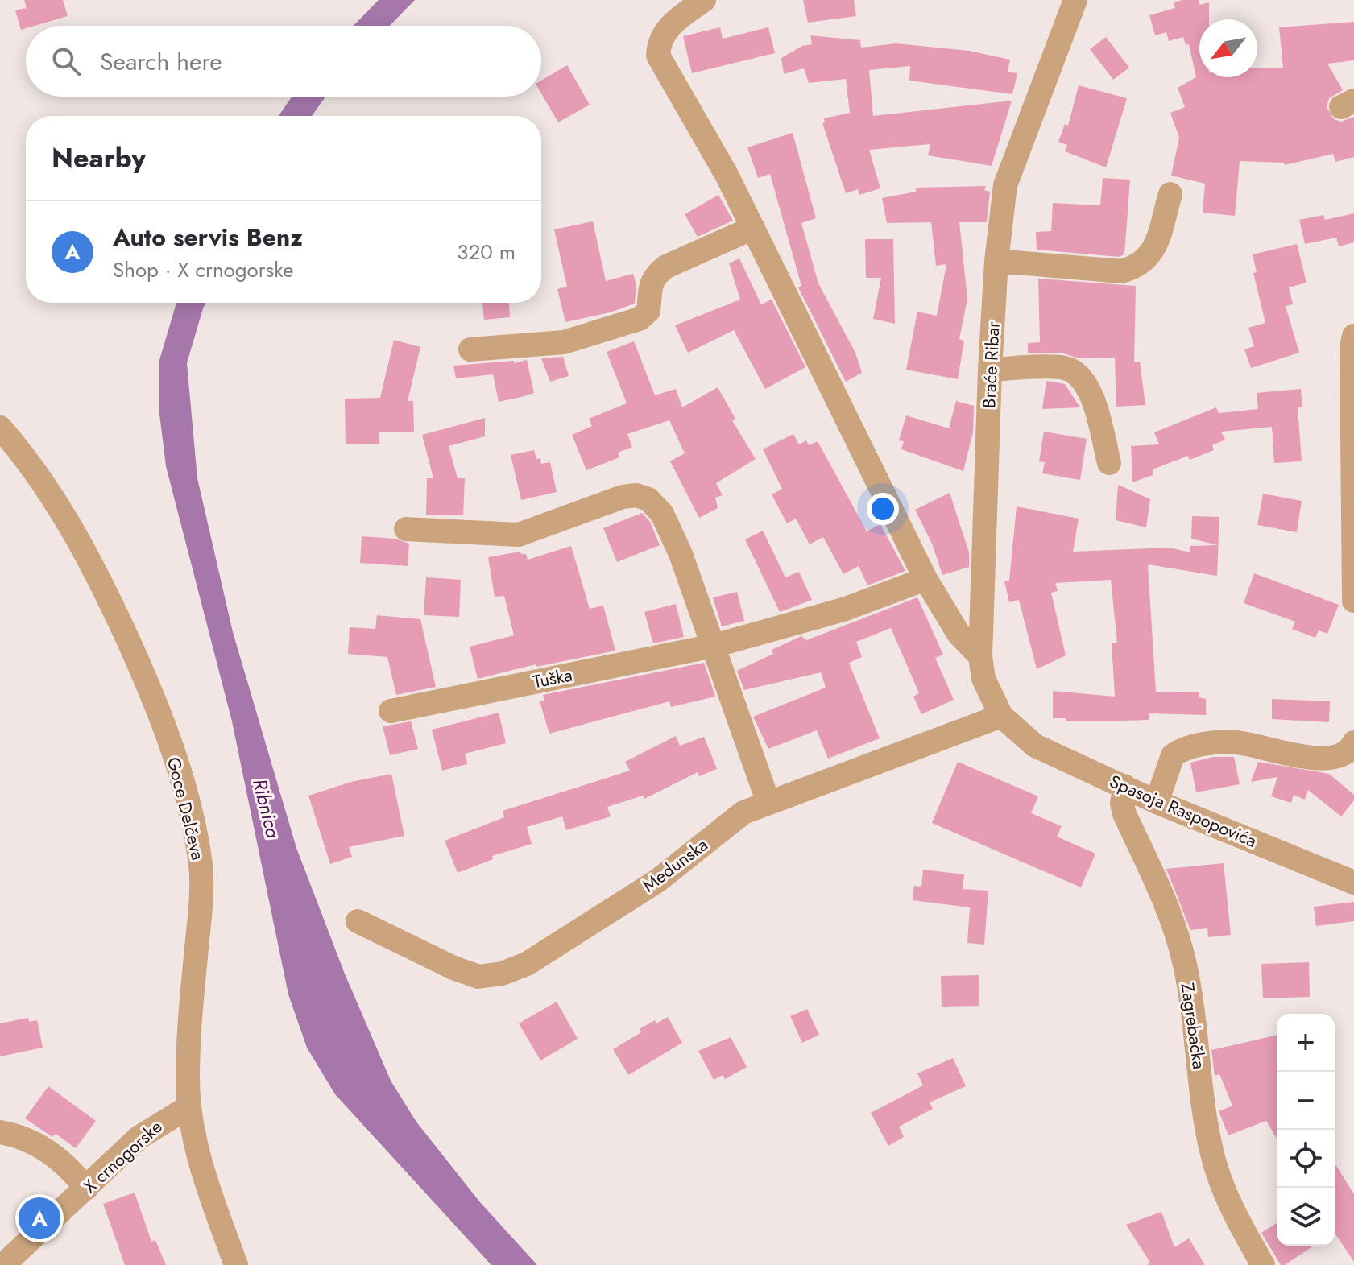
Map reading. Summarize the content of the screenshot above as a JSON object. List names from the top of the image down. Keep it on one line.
{"streets":{"street":["Braće Ribar","Tuška","Goce Delčeva","Spasoja Raspopovića","Medunska","Zagrebačka","X crnogorske"]},"crossings":[["Braće Ribar","Spasoja Raspopovića"],["Braće Ribar","Medunska"],["Goce Delčeva","X crnogorske"],["Spasoja Raspopovića","Medunska"],["Spasoja Raspopovića","Zagrebačka"]],"water":["Ribnica"],"north":"bottom left","page":{"search":"Search here","heading":"Nearby","list":[{"mark":"A","name":"Auto servis Benz","note":"Shop · X crnogorske","value":"320 m"}],"map_buttons":["+","−"],"pins":"A"}}
